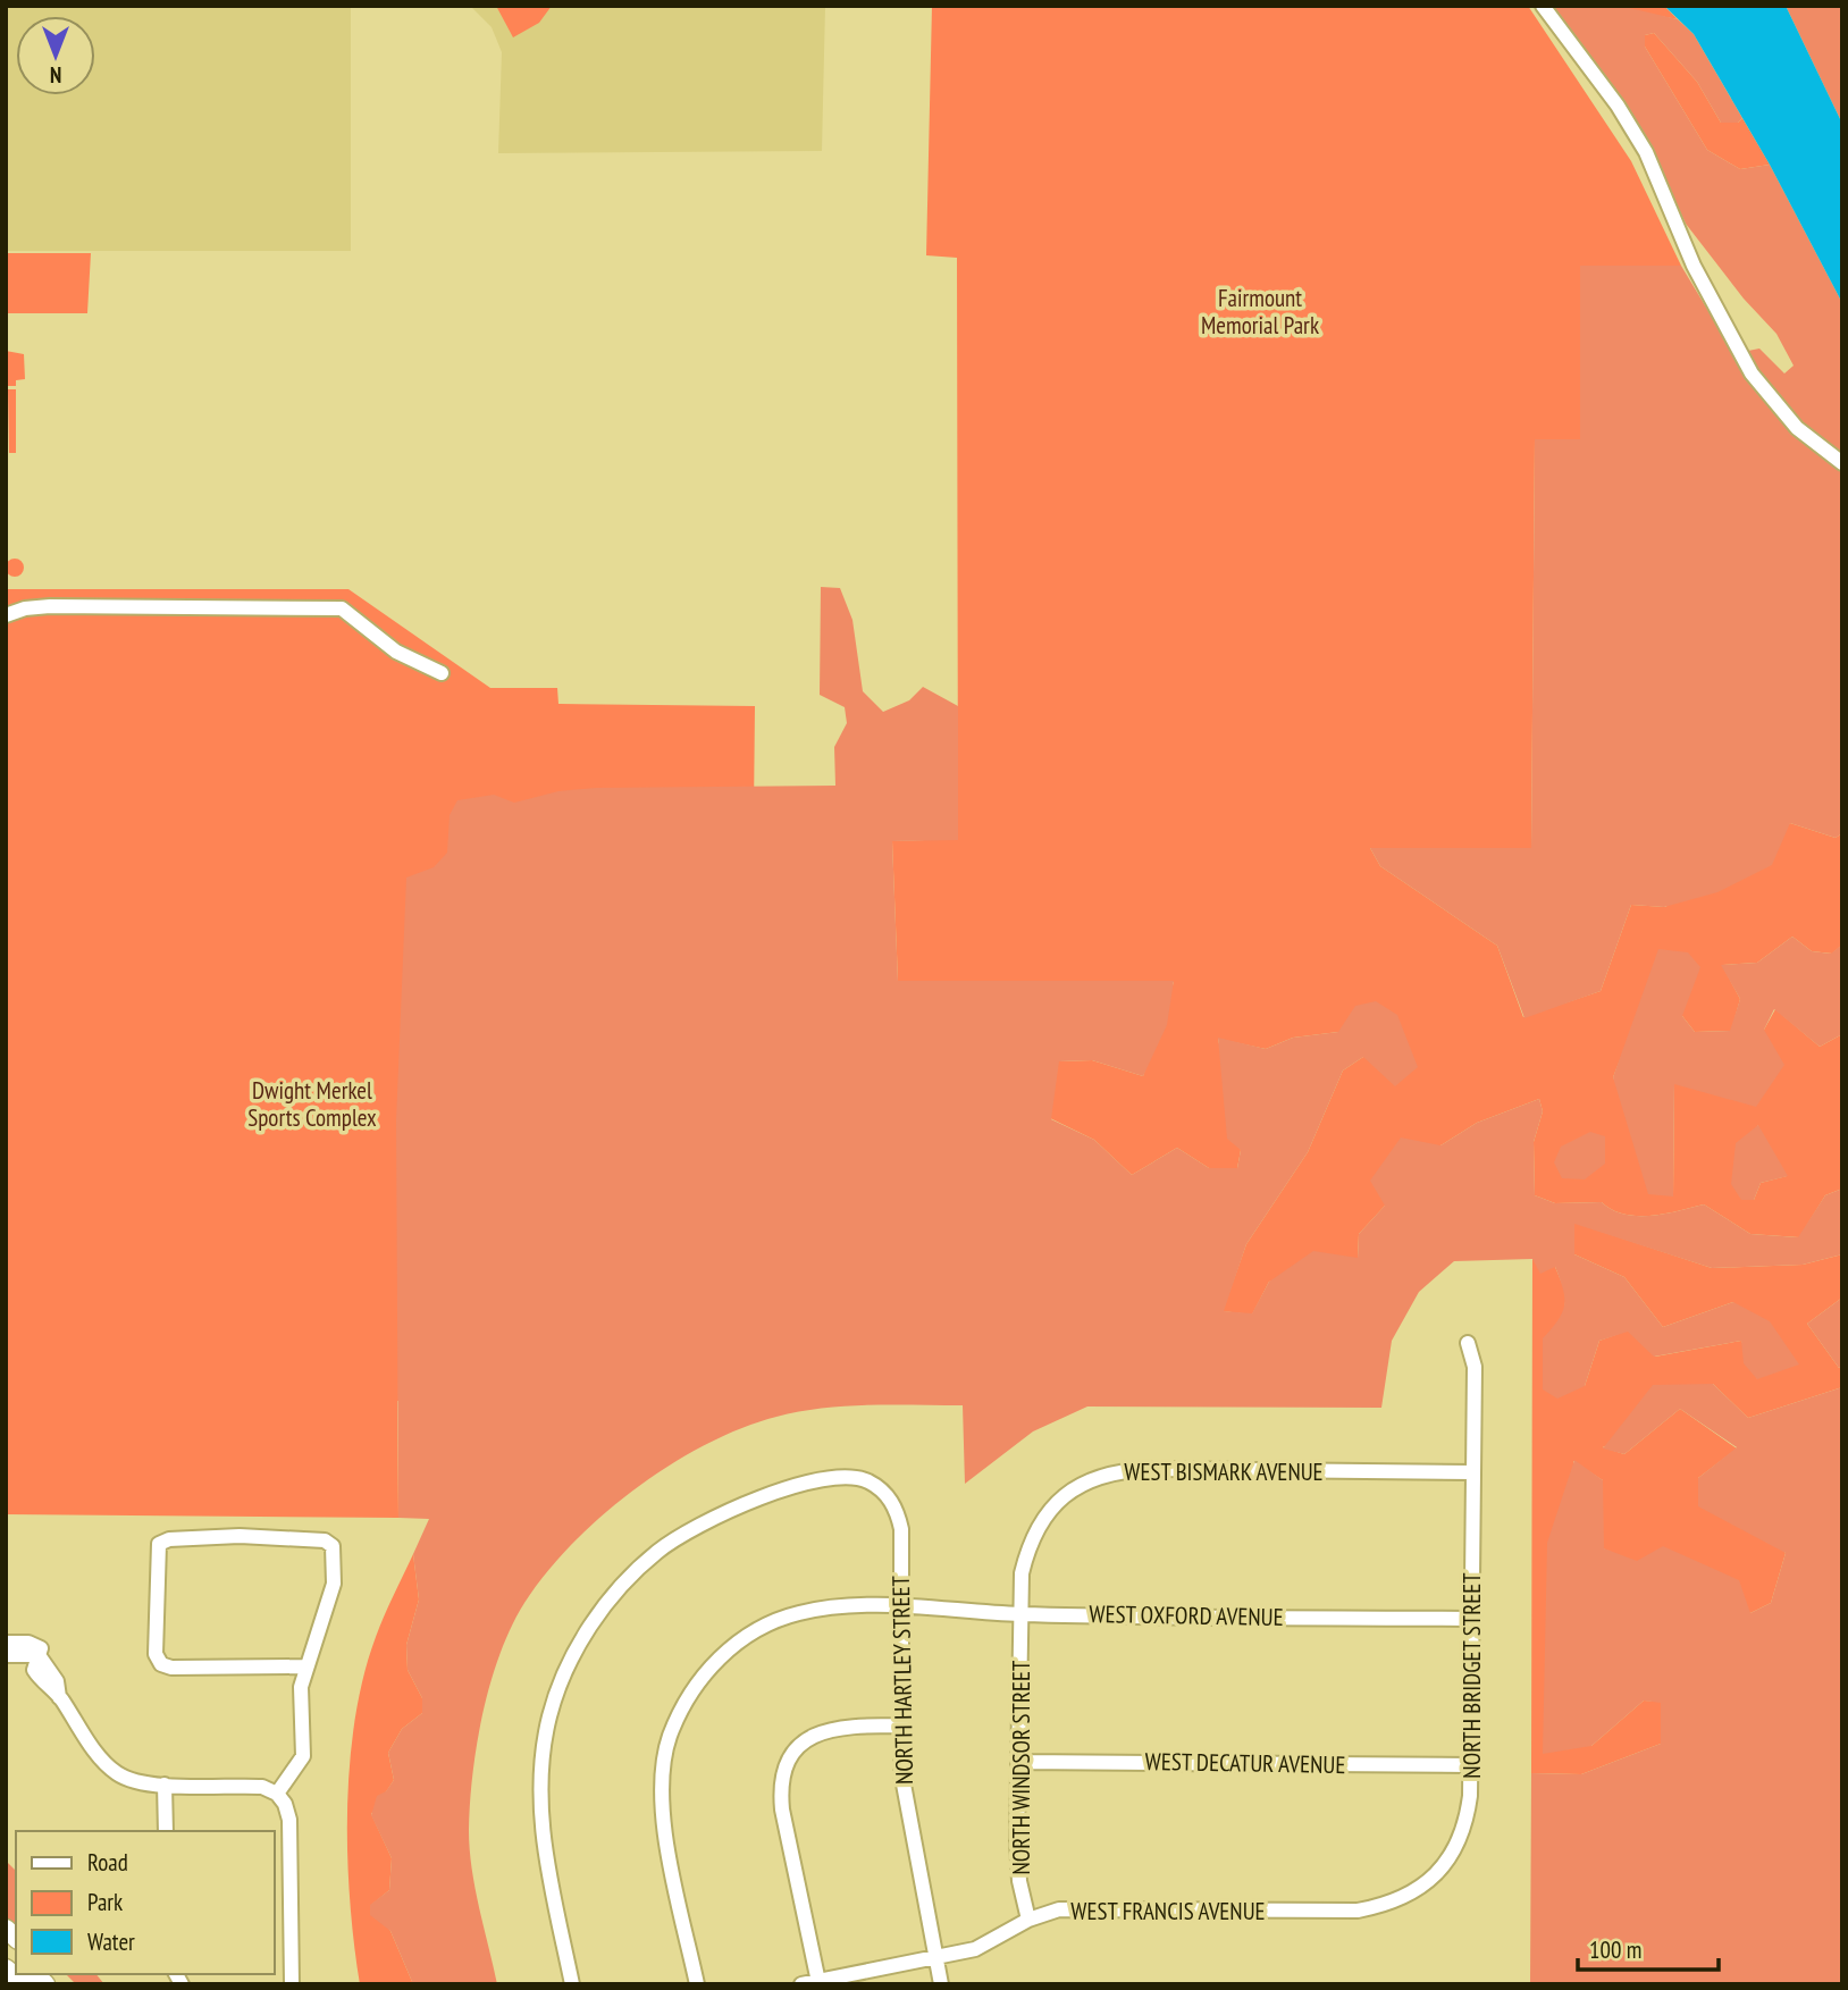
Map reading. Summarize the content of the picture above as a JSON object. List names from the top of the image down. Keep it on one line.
{"streets":{"street":["WEST BISMARK AVENUE","WEST OXFORD AVENUE","NORTH BRIDGET STREET","NORTH HARTLEY STREET","WEST DECATUR AVENUE","NORTH WINDSOR STREET","WEST FRANCIS AVENUE"]},"crossings":[["WEST BISMARK AVENUE","WEST OXFORD AVENUE"],["WEST BISMARK AVENUE","NORTH BRIDGET STREET"],["WEST BISMARK AVENUE","NORTH WINDSOR STREET"],["WEST OXFORD AVENUE","NORTH BRIDGET STREET"],["WEST OXFORD AVENUE","NORTH HARTLEY STREET"],["WEST OXFORD AVENUE","NORTH WINDSOR STREET"],["NORTH BRIDGET STREET","WEST DECATUR AVENUE"],["NORTH BRIDGET STREET","WEST FRANCIS AVENUE"],["NORTH HARTLEY STREET","WEST FRANCIS AVENUE"],["WEST DECATUR AVENUE","NORTH WINDSOR STREET"],["NORTH WINDSOR STREET","WEST FRANCIS AVENUE"]],"parks":["Fairmount Memorial Park","Dwight Merkel Sports Complex"],"legend":["Road","Park","Water"],"scale_bar":"100 m","north":"bottom"}
